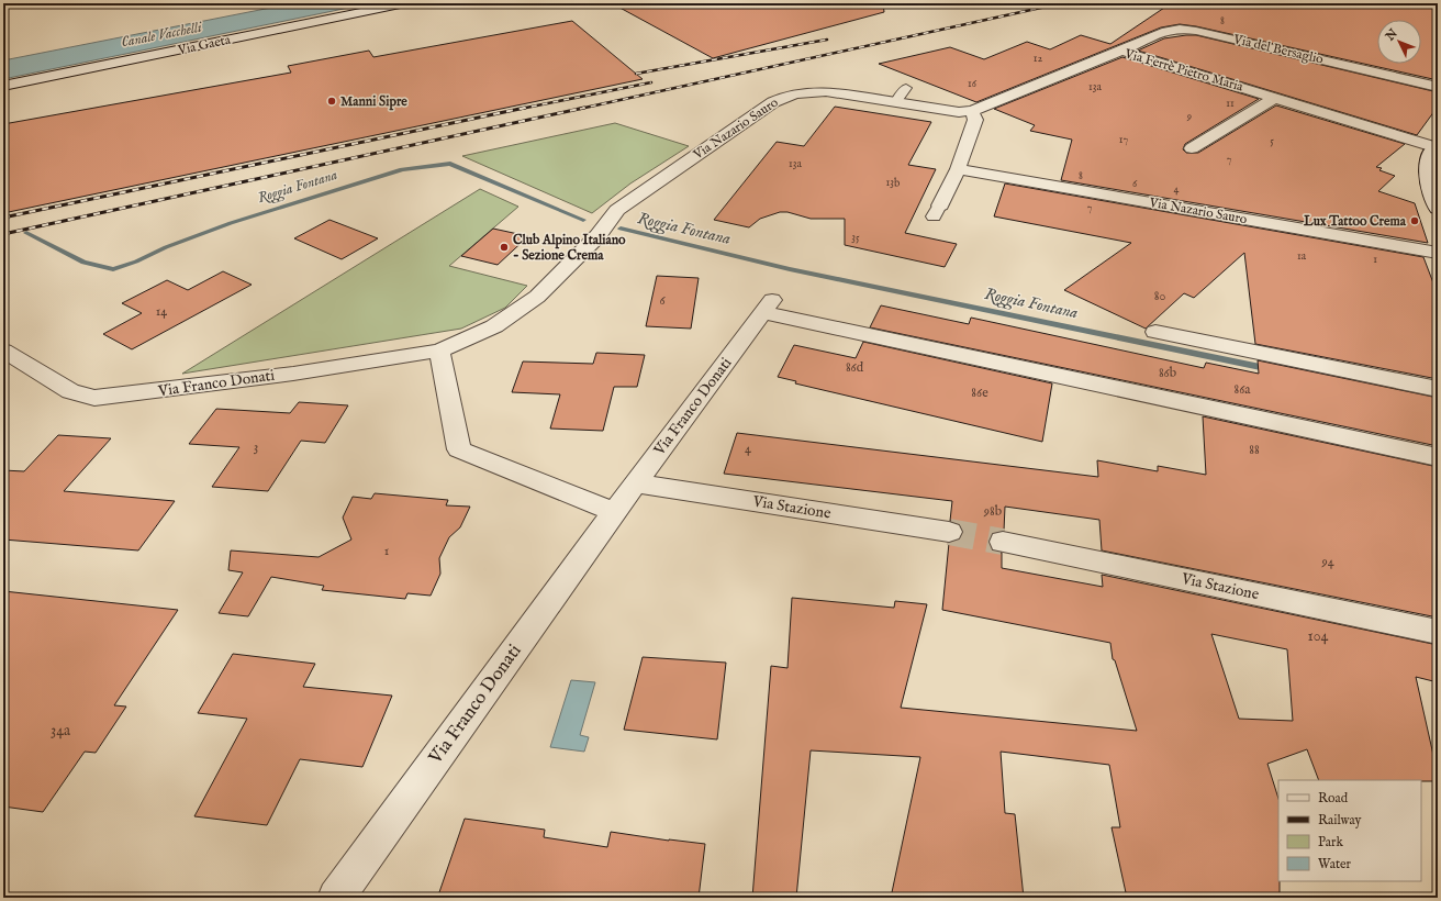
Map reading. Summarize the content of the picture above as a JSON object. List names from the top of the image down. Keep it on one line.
{"streets":{"street":["Via Gaeta","Via del Bersaglio","Via Ferrè Pietro Maria","Via Nazario Sauro","Via Franco Donati","Via Stazione"]},"crossings":[["Via del Bersaglio","Via Ferrè Pietro Maria"],["Via Ferrè Pietro Maria","Via Nazario Sauro"],["Via Nazario Sauro","Via Franco Donati"],["Via Franco Donati","Via Stazione"]],"water":["Canale Vacchelli","Roggia Fontana"],"places":["Manni Sipre","Lux Tattoo Crema","Club Alpino Italiano - Sezione Crema"],"house_numbers":["8","12","16","13a","11","9","17","5","7","13a","8","13b","6","4","7","35","1a","1","80","6","14","86d","86b","86a","86e","3","4","88","98b","1","94","104","34a"],"legend":["Road","Railway","Park","Water"],"north":"top left"}
